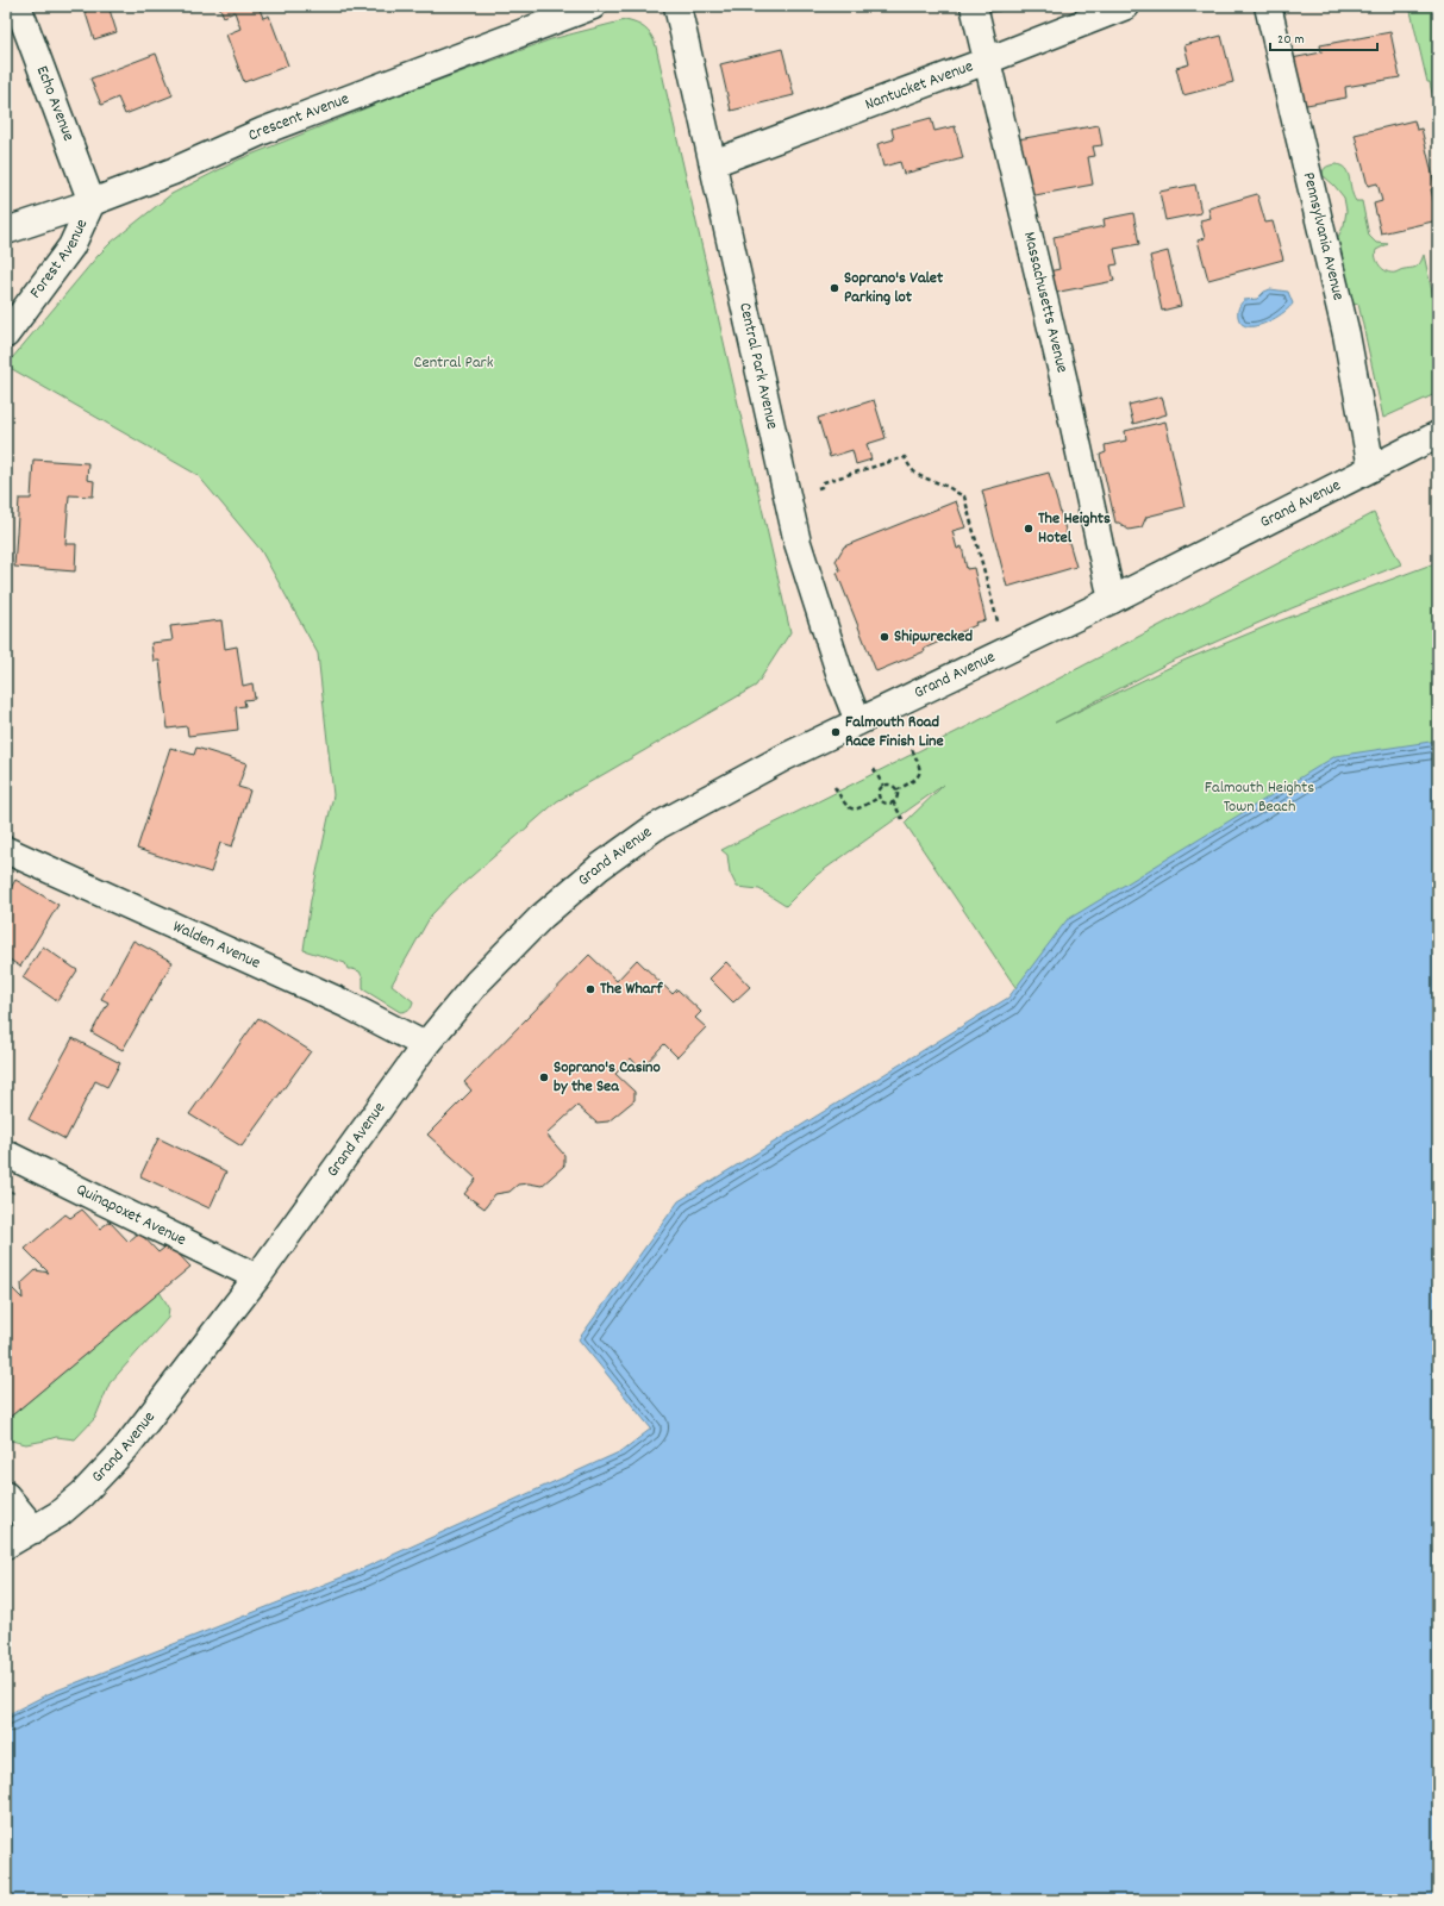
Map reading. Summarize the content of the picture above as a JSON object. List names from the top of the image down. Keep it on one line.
{"streets":{"street":["Nantucket Avenue","Echo Avenue","Crescent Avenue","Pennsylvania Avenue","Forest Avenue","Massachusetts Avenue","Central Park Avenue","Grand Avenue","Walden Avenue","Quinapoxet Avenue"]},"crossings":[["Nantucket Avenue","Massachusetts Avenue"],["Nantucket Avenue","Central Park Avenue"],["Echo Avenue","Crescent Avenue"],["Echo Avenue","Forest Avenue"],["Crescent Avenue","Forest Avenue"],["Pennsylvania Avenue","Grand Avenue"],["Massachusetts Avenue","Grand Avenue"],["Central Park Avenue","Grand Avenue"],["Grand Avenue","Walden Avenue"],["Grand Avenue","Quinapoxet Avenue"]],"parks":["Central Park","Falmouth Heights Town Beach"],"places":["Soprano's Valet Parking lot","The Heights Hotel","Shipwrecked","Falmouth Road Race Finish Line","The Wharf","Soprano's Casino by the Sea"],"scale_bar":"20 m"}
